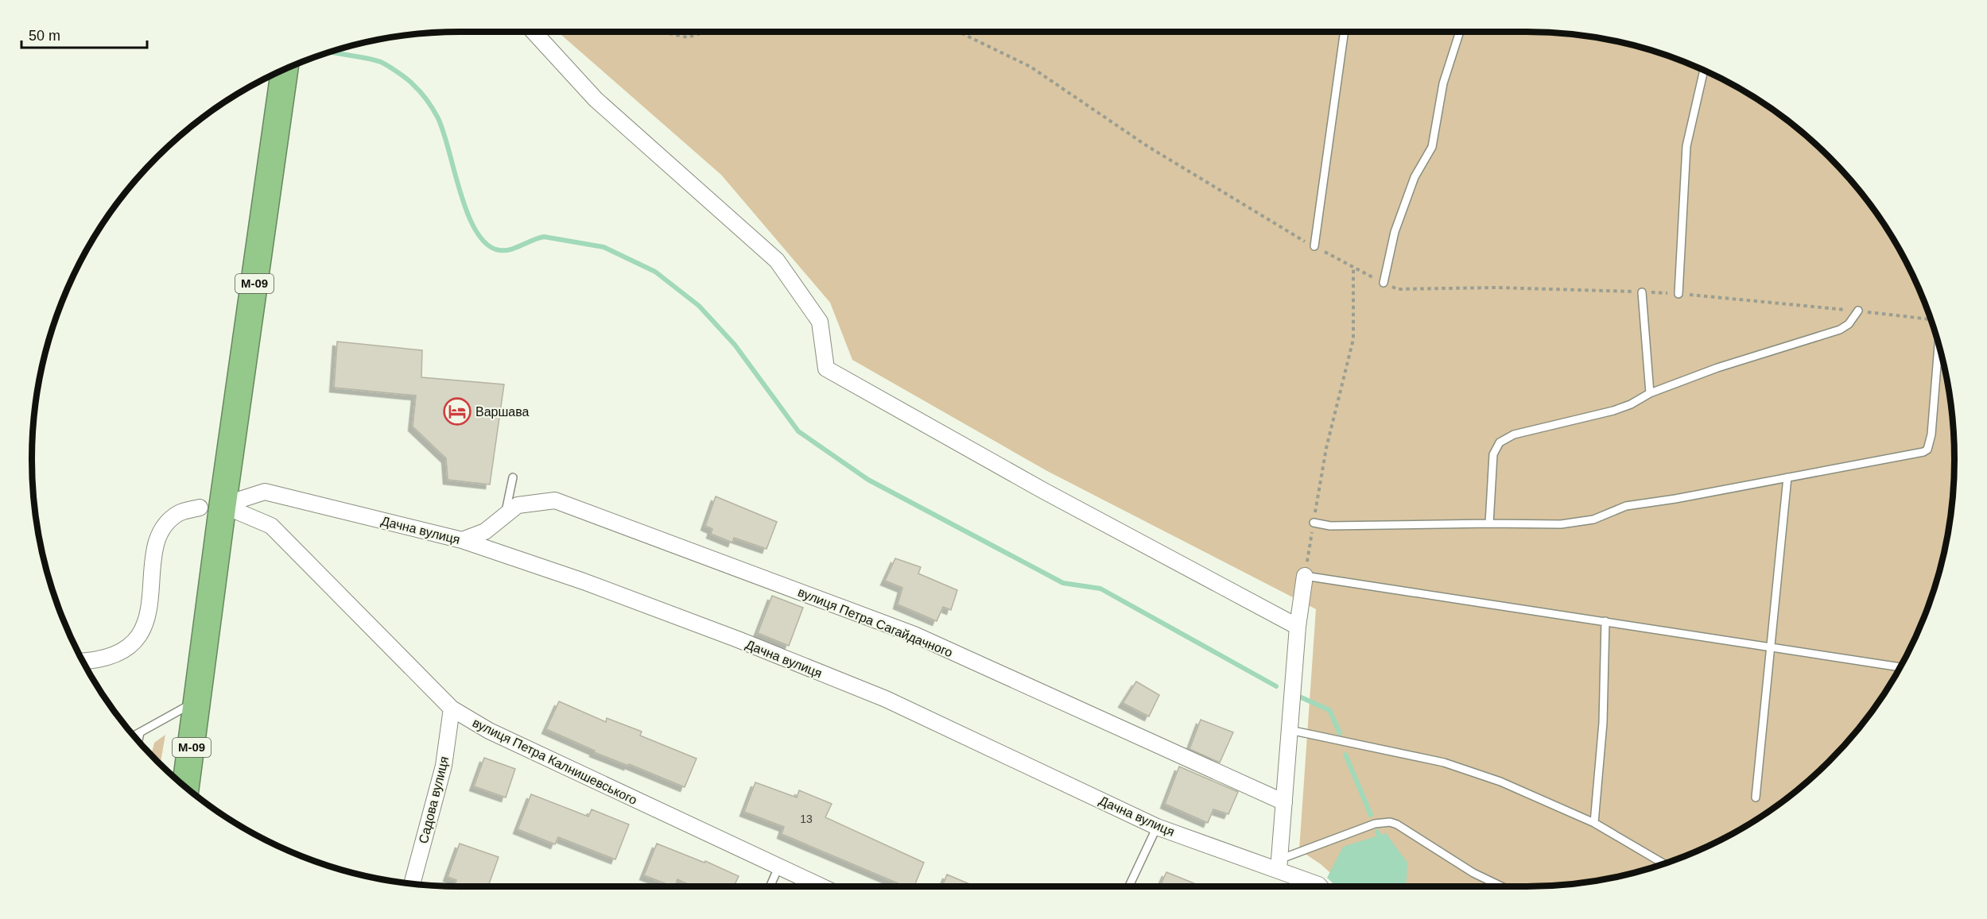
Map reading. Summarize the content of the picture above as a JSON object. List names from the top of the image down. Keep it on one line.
{"streets":{"highway":["М-09"],"street":["Дачна вулиця","вулиця Петра Сагайдачного","вулиця Петра Калнишевського","Садова вулиця"]},"crossings":[["М-09","Дачна вулиця"],["М-09","вулиця Петра Калнишевського"],["Дачна вулиця","вулиця Петра Сагайдачного"],["Дачна вулиця","вулиця Петра Калнишевського"],["вулиця Петра Калнишевського","Садова вулиця"]],"places":{"hotel":["Варшава"]},"house_numbers":["13"],"scale_bar":"50 m"}
